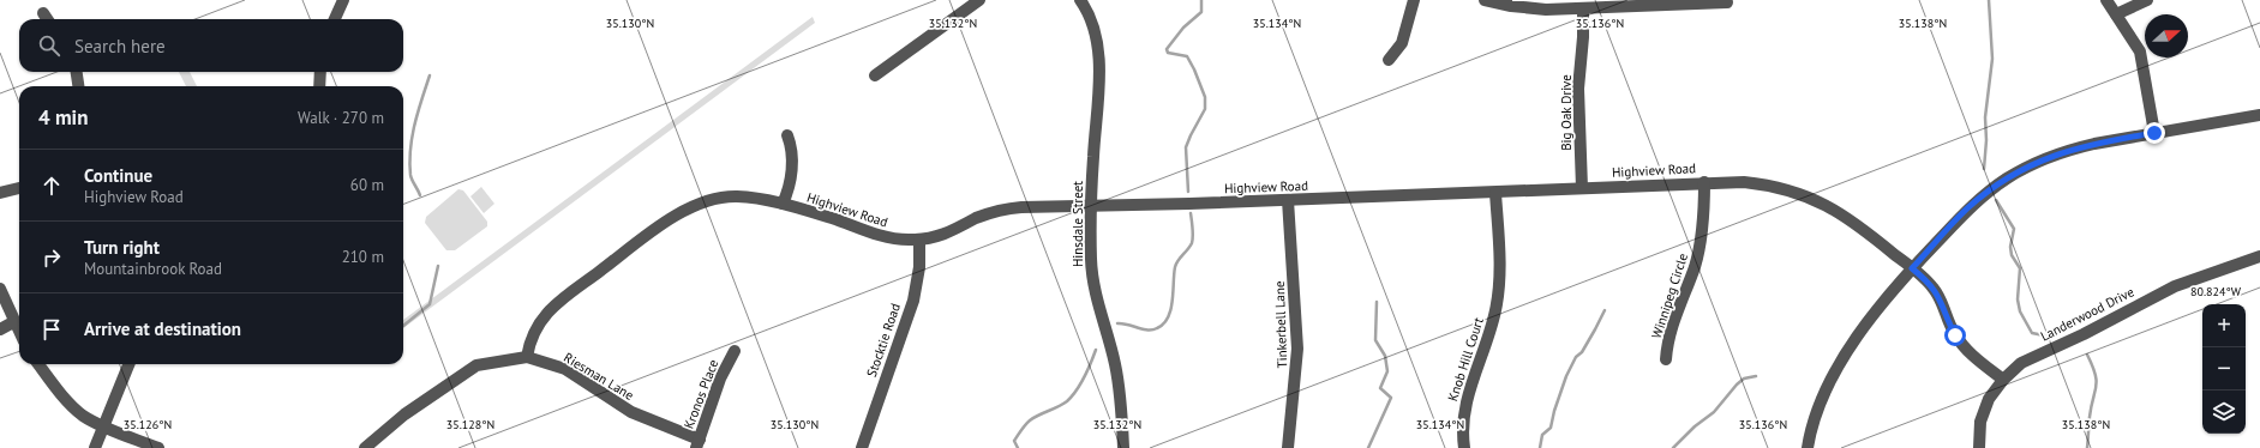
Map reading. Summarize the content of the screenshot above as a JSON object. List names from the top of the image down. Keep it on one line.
{"streets":{"street":["Big Oak Drive","Highview Road","Hinsdale Street","Winnipeg Circle","Landerwood Drive","Tinkerbell Lane","Stocktie Road","Knob Hill Court","Riesman Lane","Kronos Place"]},"crossings":[["Big Oak Drive","Highview Road"],["Highview Road","Hinsdale Street"],["Highview Road","Winnipeg Circle"],["Highview Road","Landerwood Drive"],["Highview Road","Tinkerbell Lane"],["Highview Road","Stocktie Road"],["Highview Road","Knob Hill Court"],["Highview Road","Riesman Lane"],["Riesman Lane","Kronos Place"]],"north":"right","page":{"search":"Search here","heading":["4 min","Walk · 270 m"],"list":[["Continue","Highview Road","60 m"],["Turn right","Mountainbrook Road","210 m"],"Arrive at destination"],"map_buttons":["+","−"]},"coordinates":["35.134°N","35.136°N","35.138°N","35.130°N","35.132°N","80.824°W","35.126°N","35.128°N"]}
